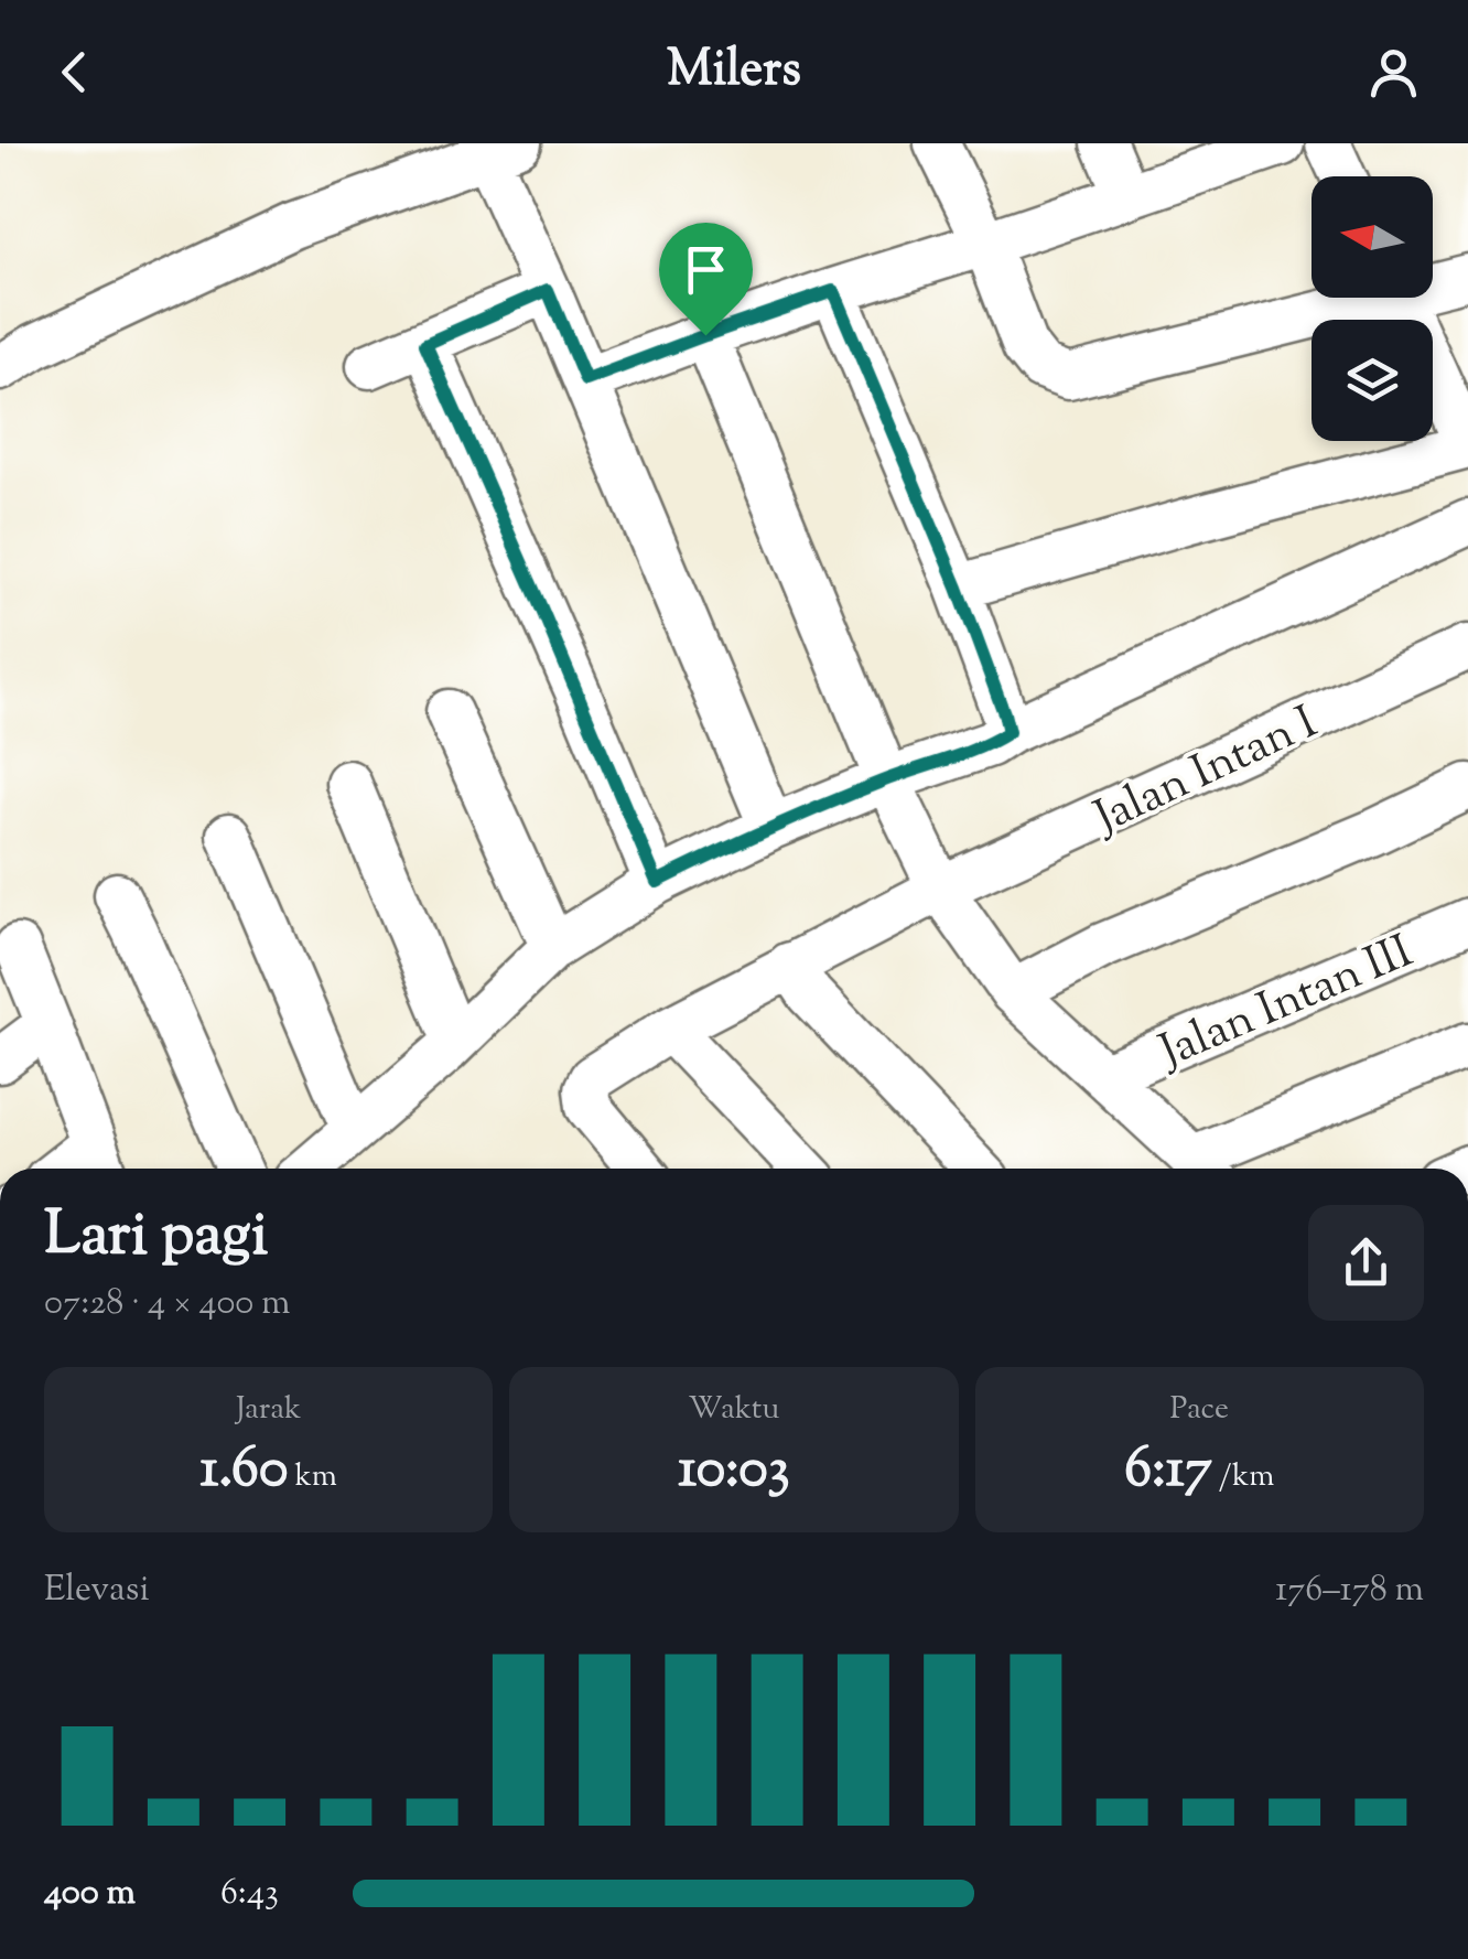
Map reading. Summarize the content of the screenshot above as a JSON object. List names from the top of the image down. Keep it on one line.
{"streets":{"street":["Jalan Intan I","Jalan Intan III"]},"north":"left","page":{"header":"Milers","heading":["Lari pagi","07:28 · 4 × 400 m"],"stats":[["Jarak","1.60 km"],["Waktu","10:03"],["Pace","6:17 /km"]],"chart":["Elevasi","176–178 m"],"list":[{"name":"400 m","note":"6:43"}]}}
